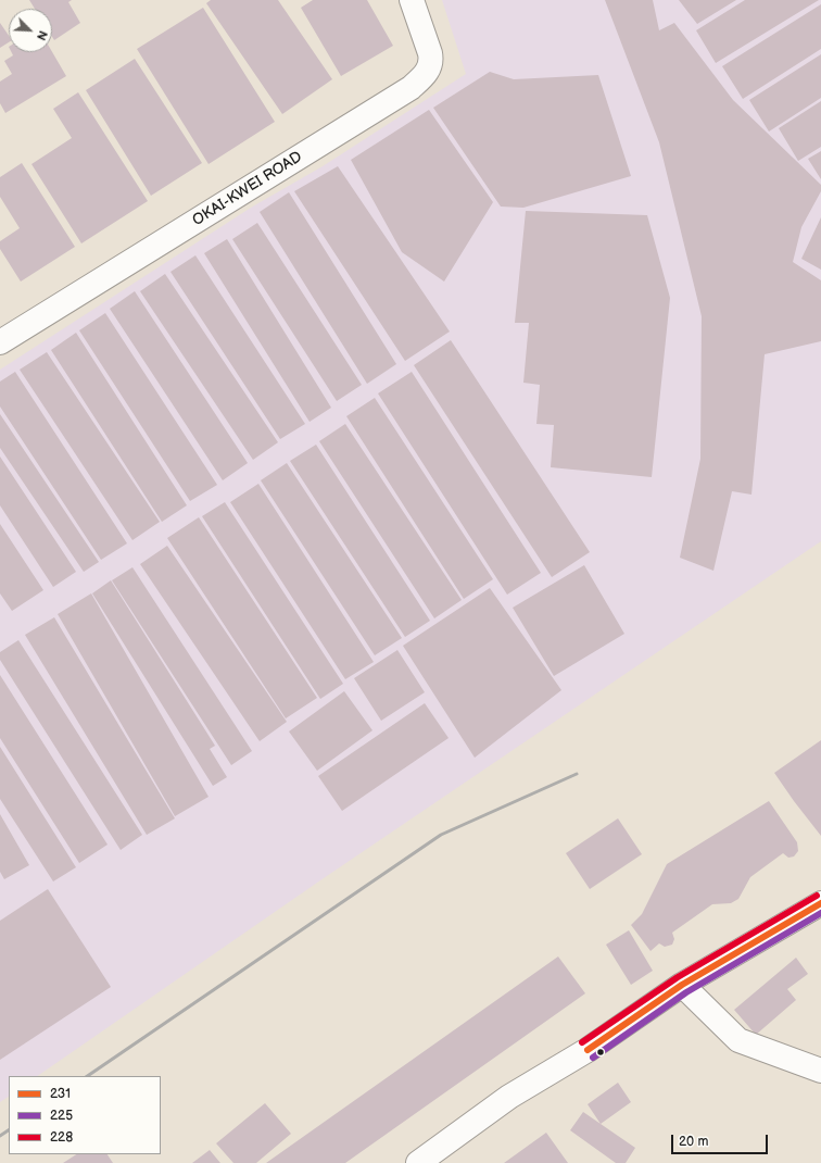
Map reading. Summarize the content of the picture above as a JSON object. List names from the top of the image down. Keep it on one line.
{"streets":{"street":["OKAI-KWEI ROAD"]},"lines":["transit line 228","transit line 231","transit line 225"],"legend":["231","225","228"],"scale_bar":"20 m","north":"bottom right"}
